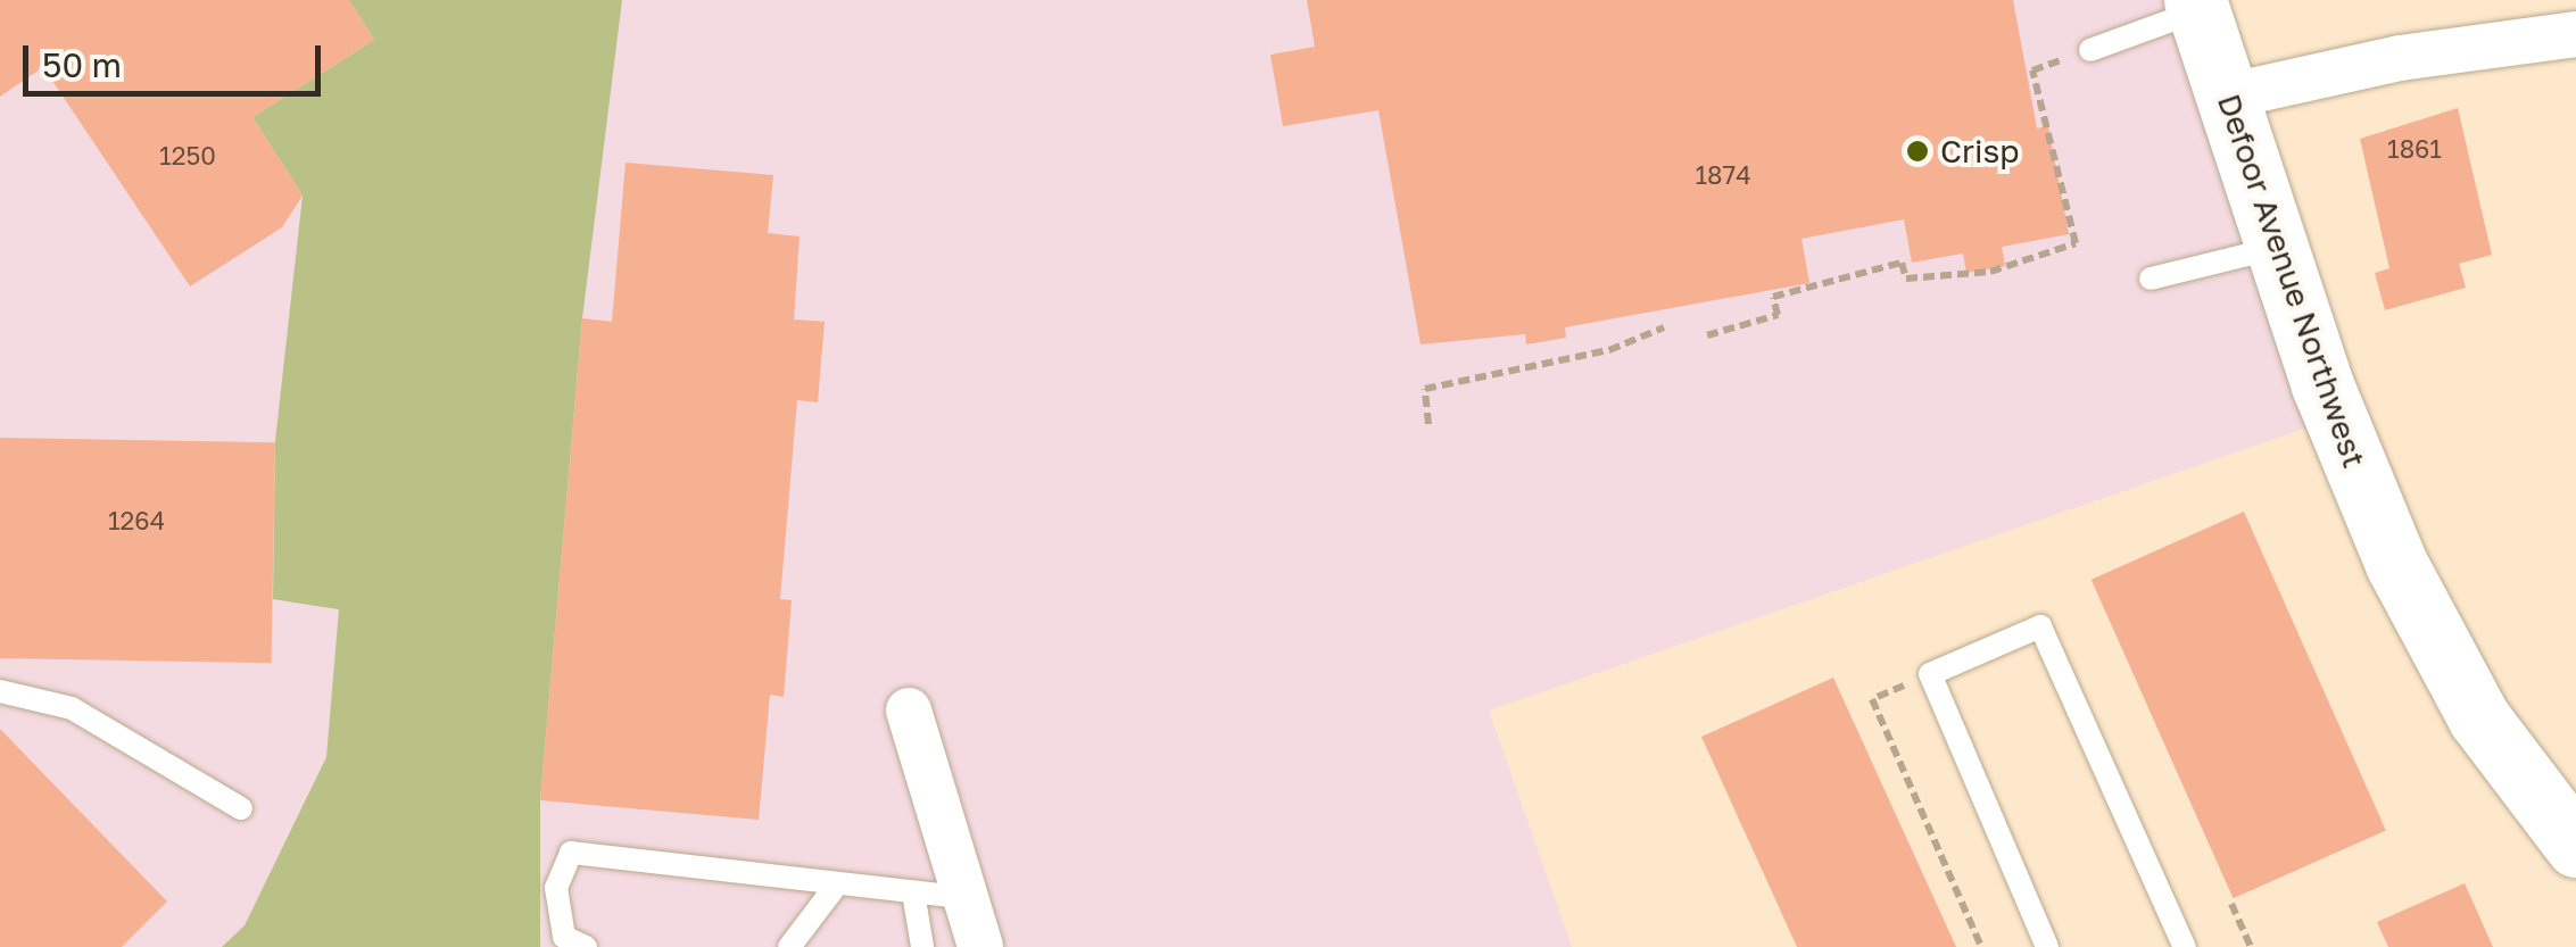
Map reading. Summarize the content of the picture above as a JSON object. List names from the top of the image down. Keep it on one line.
{"streets":{"street":["Defoor Avenue Northwest"]},"places":["Crisp"],"house_numbers":["1861","1250","1874","1264"],"scale_bar":"50 m"}
